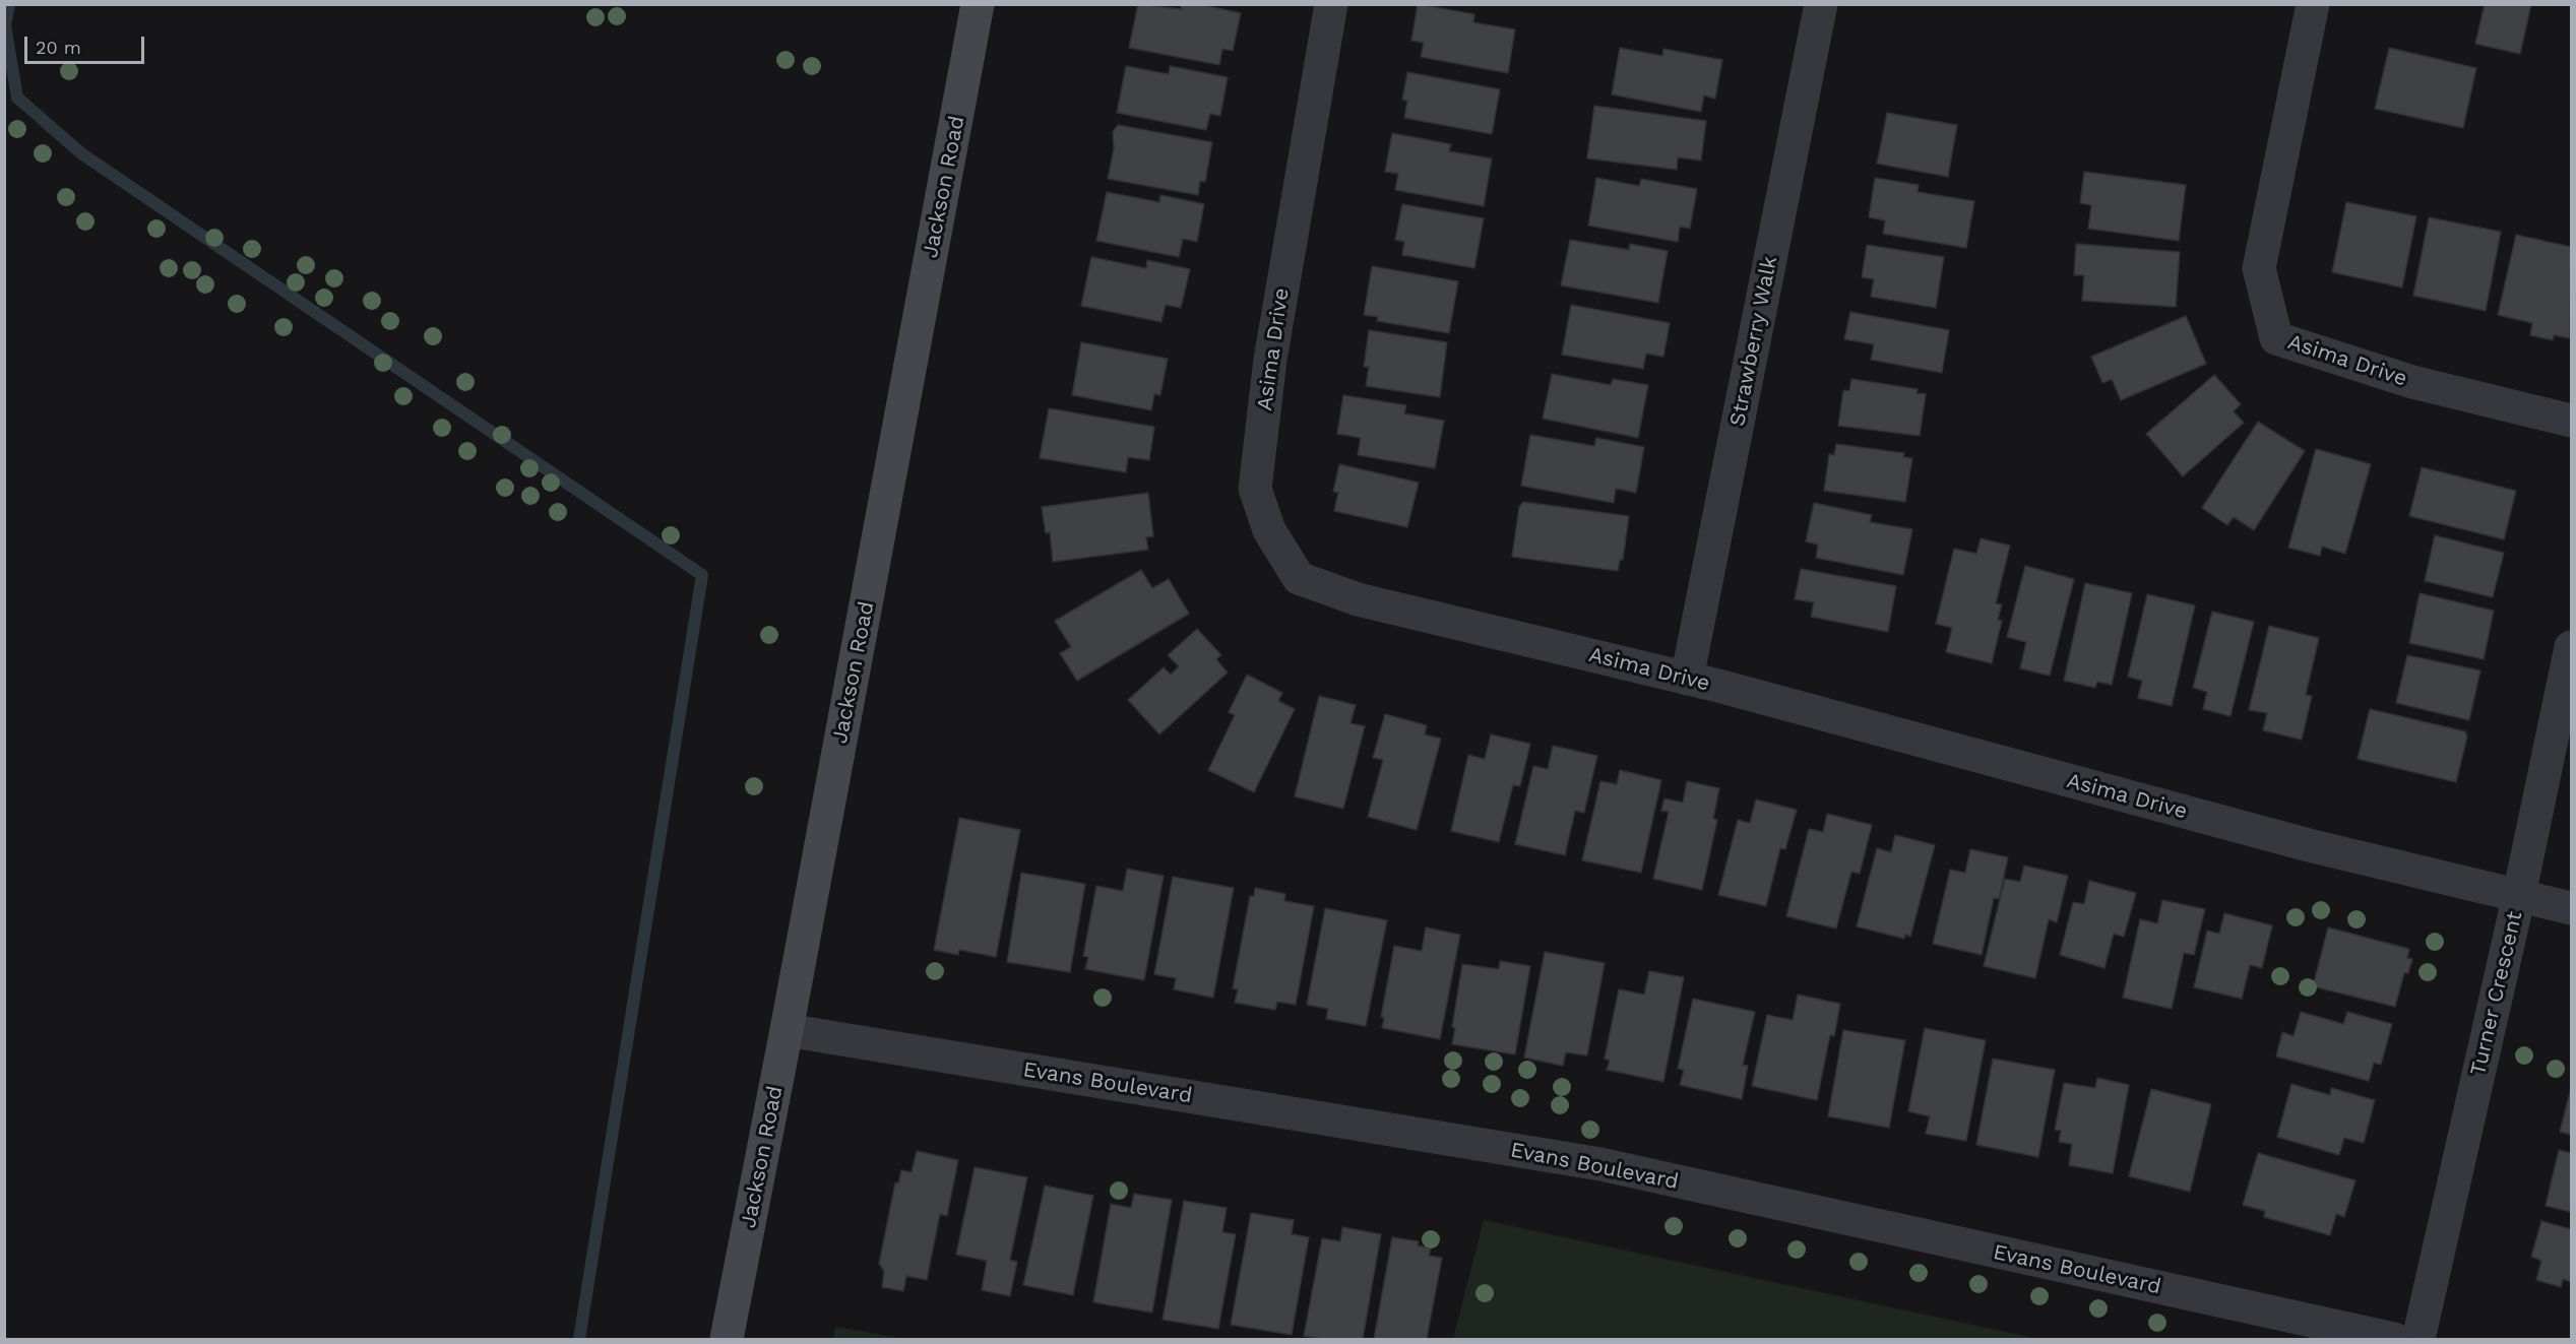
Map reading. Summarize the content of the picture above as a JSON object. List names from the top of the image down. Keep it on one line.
{"streets":{"main road":["Jackson Road"],"street":["Strawberry Walk","Asima Drive","Turner Crescent","Evans Boulevard"]},"crossings":[["Jackson Road","Evans Boulevard"],["Strawberry Walk","Asima Drive"],["Asima Drive","Turner Crescent"]],"scale_bar":"20 m"}
